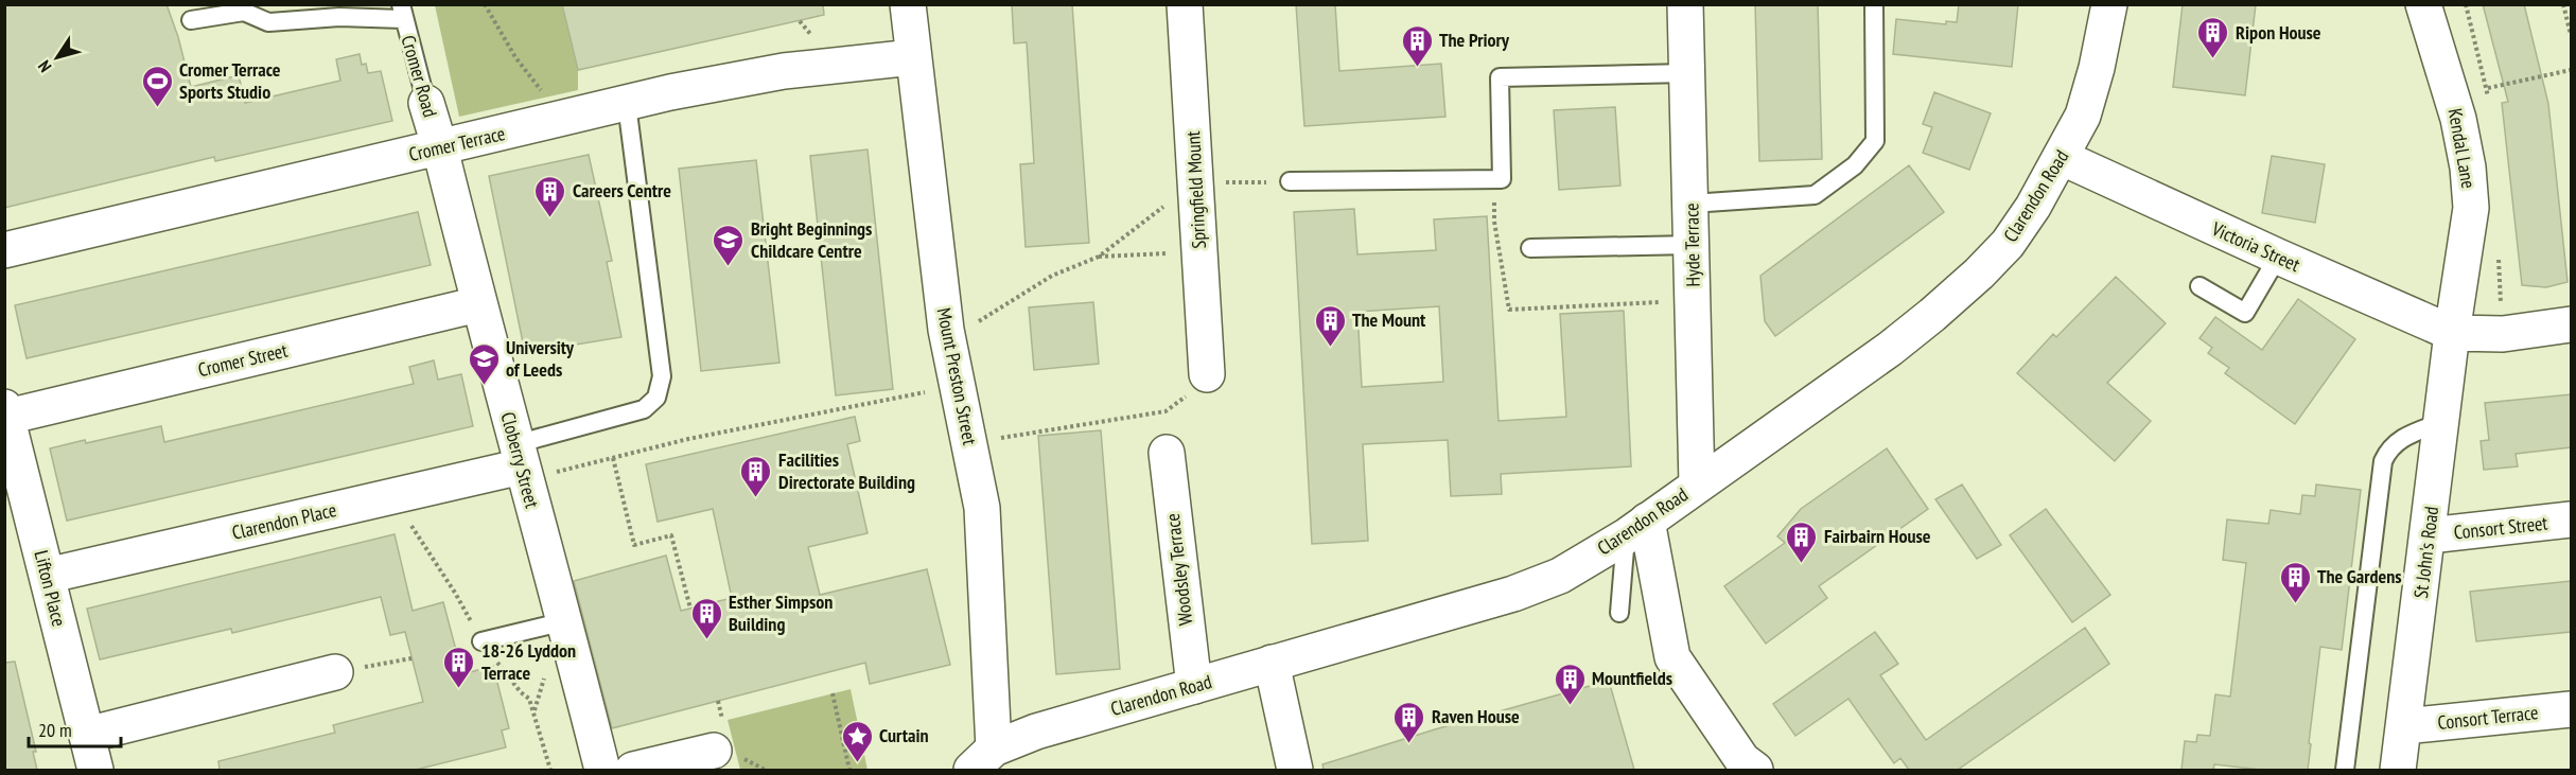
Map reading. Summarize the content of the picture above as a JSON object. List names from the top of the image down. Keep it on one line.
{"streets":{"street":["Cromer Road","Cromer Terrace","Kendal Lane","Springfield Mount","Clarendon Road","Hyde Terrace","Victoria Street","Cromer Street","Mount Preston Street","Cloberry Street","Clarendon Place","Consort Street","St John's Road","Woodsley Terrace","Lifton Place","Consort Terrace"]},"crossings":[["Cromer Road","Cromer Terrace"],["Cromer Road","Cloberry Street"],["Cromer Terrace","Mount Preston Street"],["Cromer Terrace","Cloberry Street"],["Kendal Lane","Victoria Street"],["Kendal Lane","St John's Road"],["Clarendon Road","Hyde Terrace"],["Clarendon Road","Victoria Street"],["Clarendon Road","Mount Preston Street"],["Clarendon Road","Woodsley Terrace"],["Victoria Street","St John's Road"],["Cromer Street","Cloberry Street"],["Cromer Street","Lifton Place"],["Cloberry Street","Clarendon Place"],["Clarendon Place","Lifton Place"],["Consort Street","St John's Road"],["St John's Road","Consort Terrace"]],"places":{"building":["Ripon House","The Priory","Careers Centre","The Mount","Facilities Directorate Building","Fairbairn House","The Gardens","Esther Simpson Building","18-26 Lyddon Terrace","Mountfields","Raven House"],"sports":["Cromer Terrace Sports Studio"],"school or university":["Bright Beginnings Childcare Centre","University of Leeds"],"place":["Curtain"]},"scale_bar":"20 m","north":"bottom left"}
